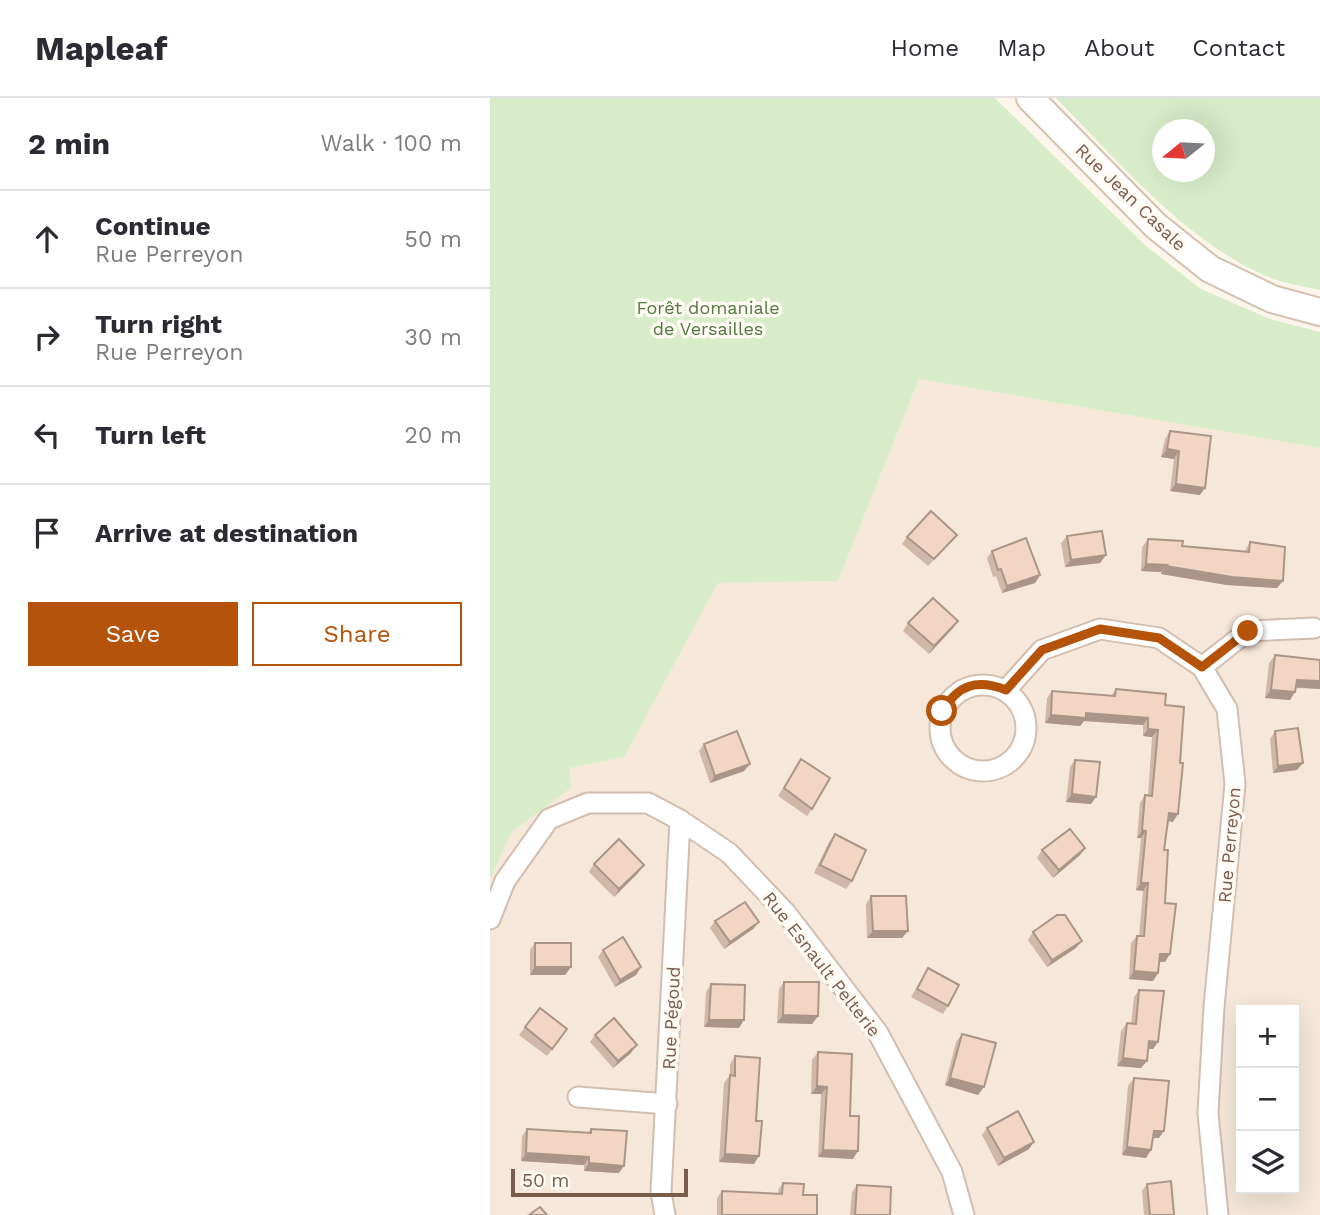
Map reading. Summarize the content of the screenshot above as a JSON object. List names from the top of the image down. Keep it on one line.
{"streets":{"main road":["Rue Jean Casale"],"street":["Rue Perreyon","Rue Esnault Pelterie","Rue Pégoud"]},"crossings":[["Rue Esnault Pelterie","Rue Pégoud"]],"parks":["Forêt domaniale de Versailles"],"scale_bar":"50 m","north":"left","page":{"header":"Mapleaf","nav":["Home","Map","About","Contact"],"heading":["2 min","Walk · 100 m"],"list":[["Continue","Rue Perreyon","50 m"],["Turn right","Rue Perreyon","30 m"],["Turn left","20 m"],"Arrive at destination"],"buttons":["Save","Share"],"map_buttons":["+","−"],"scale":"50 m"}}
